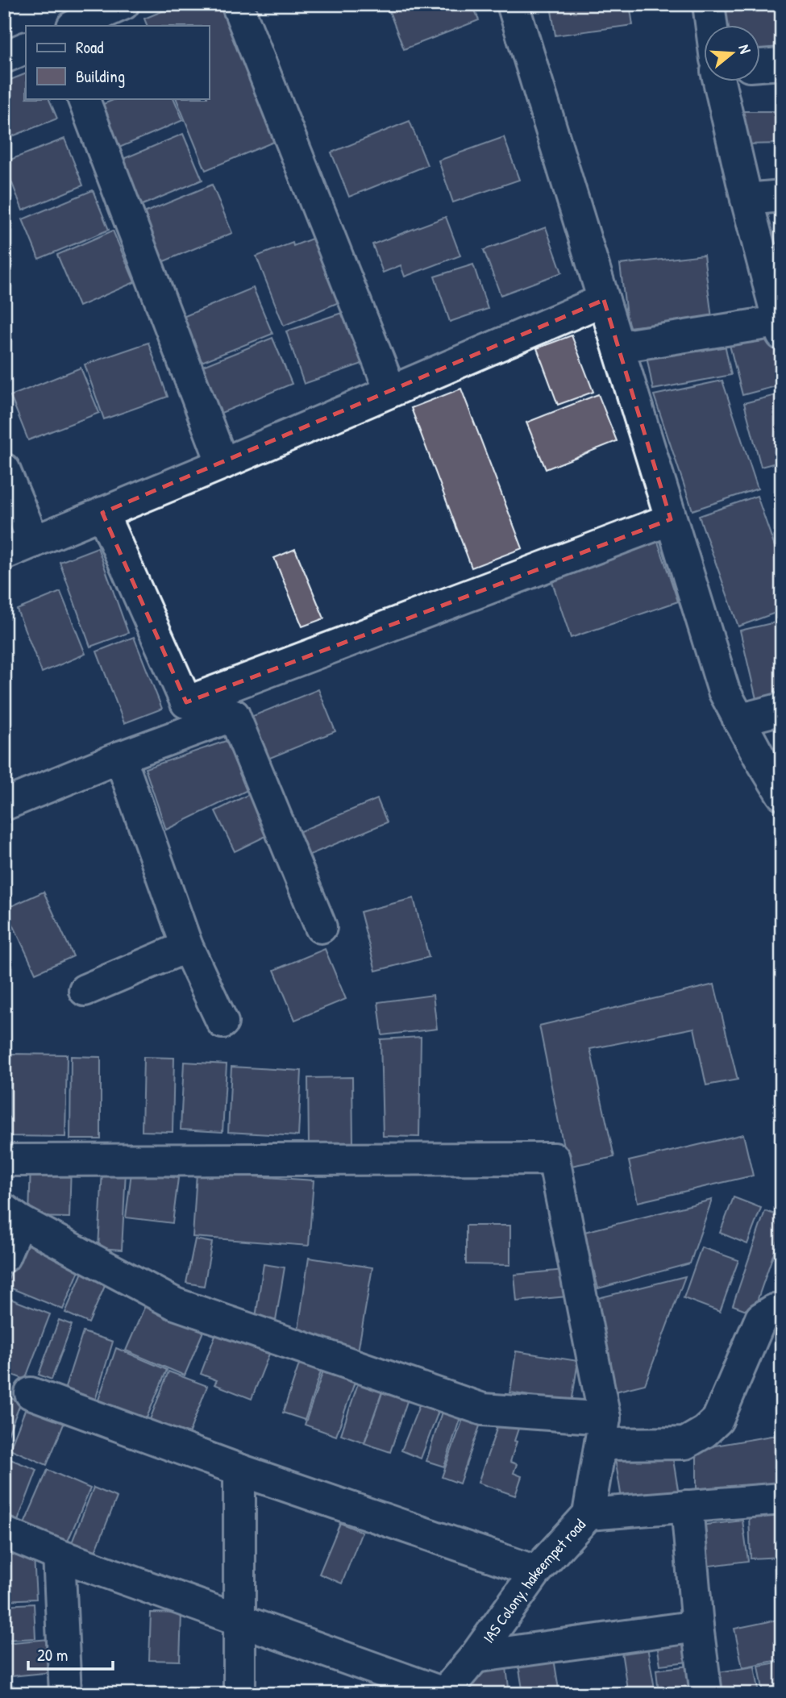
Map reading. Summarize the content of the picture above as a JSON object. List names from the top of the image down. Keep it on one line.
{"streets":{"street":["IAS Colony, hakeempet road"]},"legend":["Road","Building"],"scale_bar":"20 m","north":"right"}
